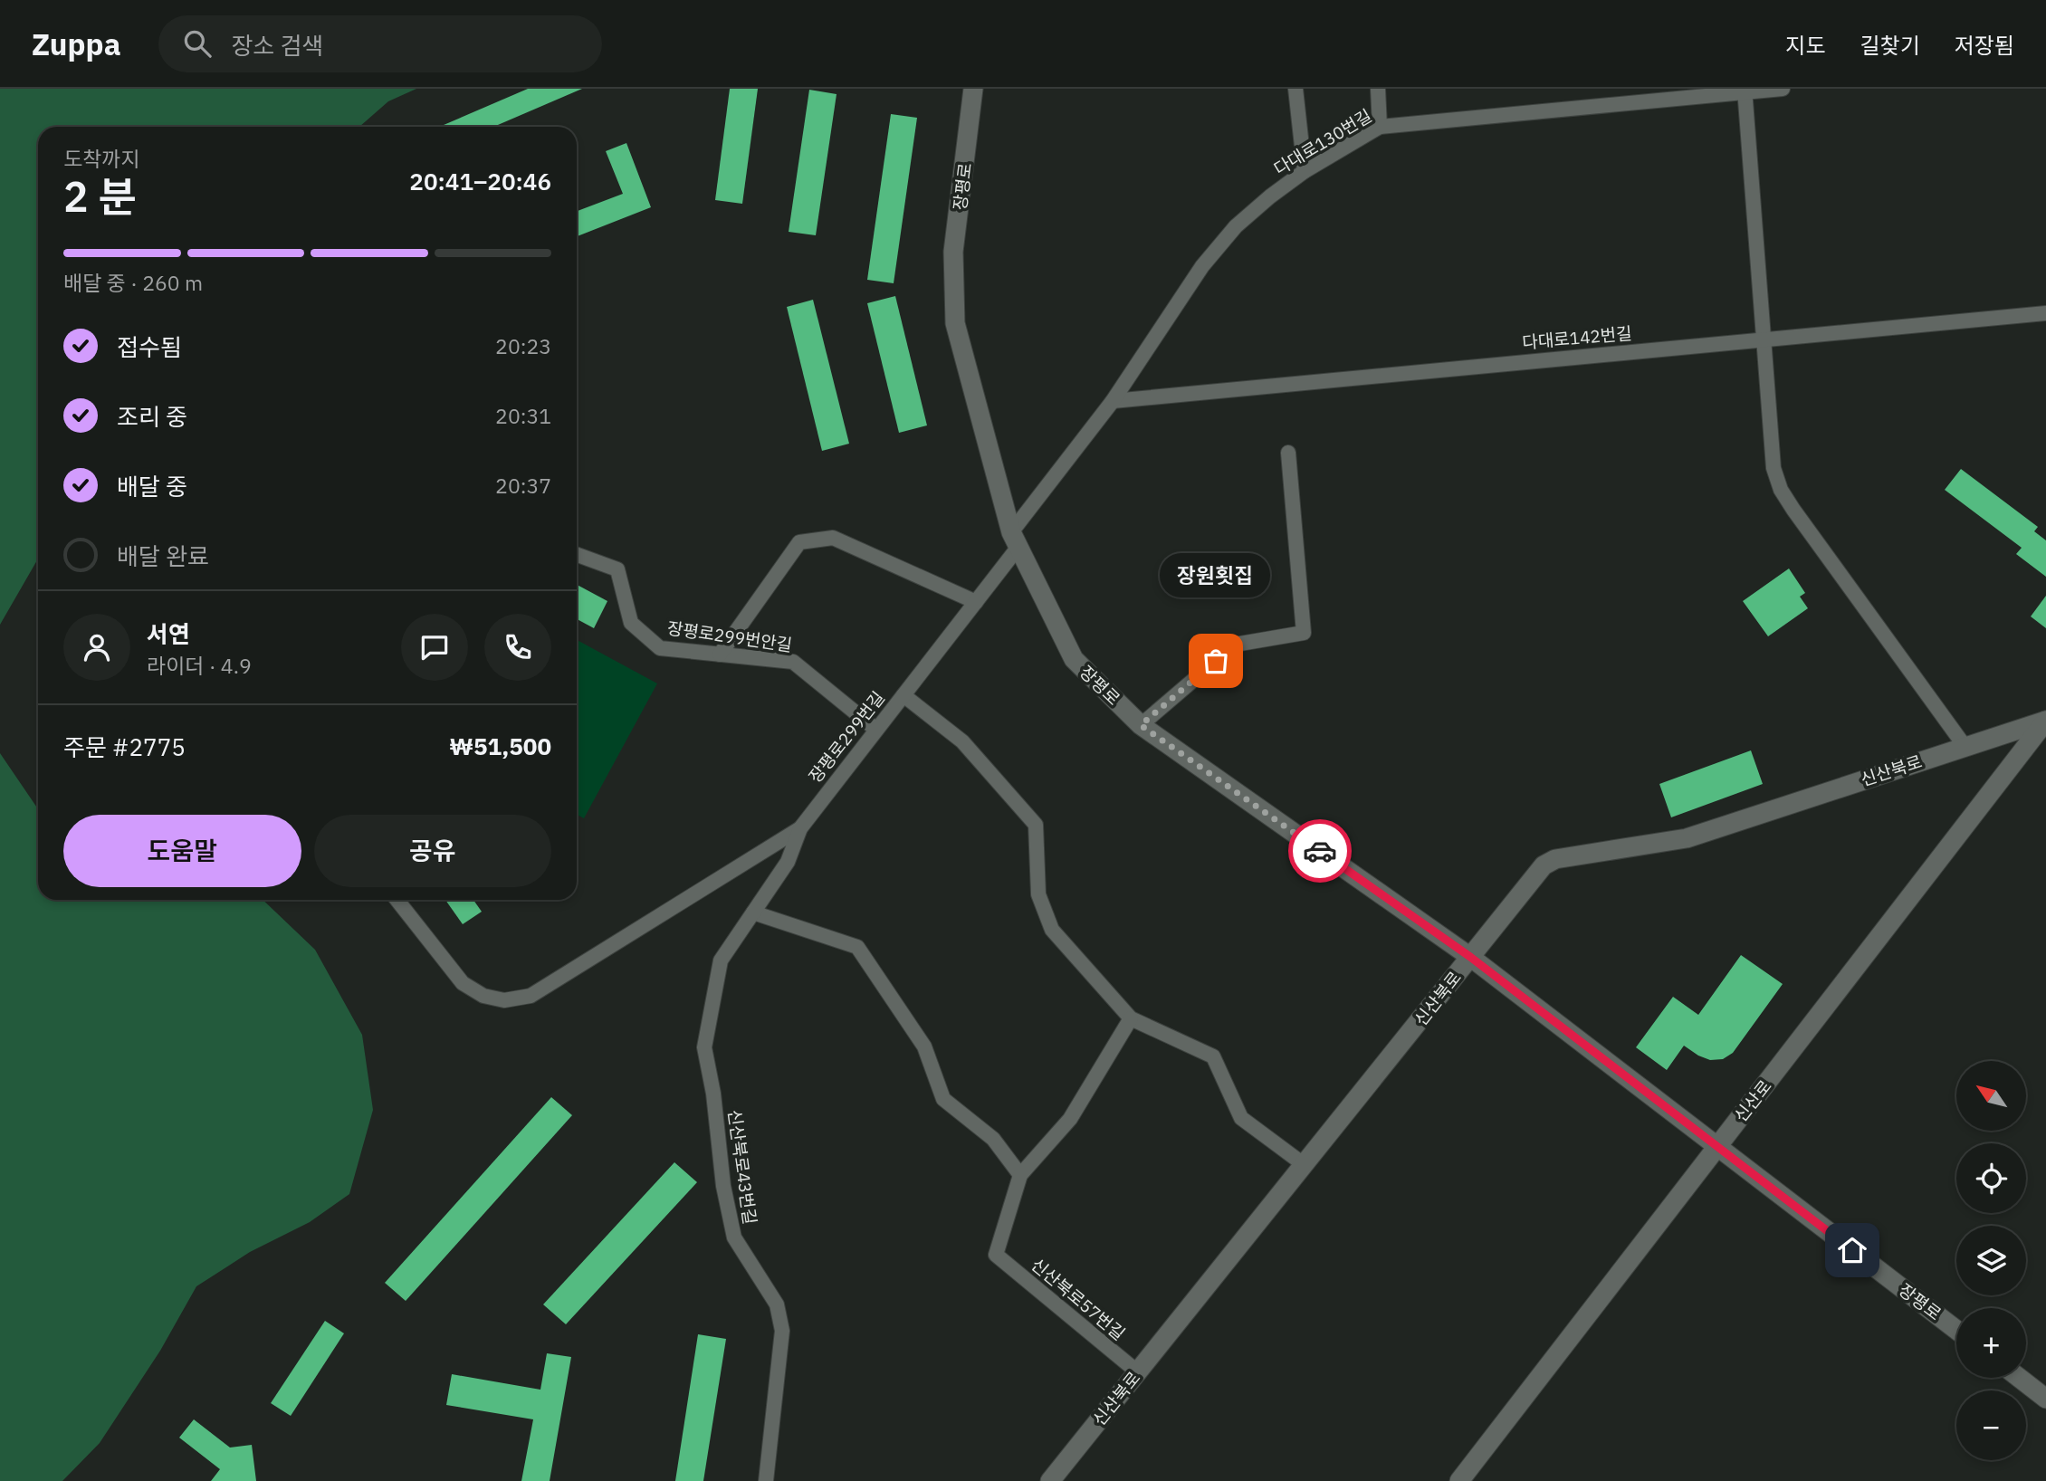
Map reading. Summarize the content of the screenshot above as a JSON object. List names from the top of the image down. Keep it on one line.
{"streets":{"street":["다대로130번길","장평로","다대로142번길","장평로299번안길","장평로299번길","신산북로","신산로","신산북로43번길","신산북로57번길"]},"crossings":[["다대로130번길","장평로"],["다대로130번길","다대로142번길"],["다대로130번길","장평로299번길"],["장평로","장평로299번길"],["장평로","신산북로"],["장평로","신산로"],["장평로299번안길","장평로299번길"],["장평로299번길","신산북로43번길"],["신산북로","신산로"],["신산북로","신산북로57번길"]],"places":["장원횟집"],"north":"top left","page":{"header":"Zuppa","search":"장소 검색","nav":["지도","길찾기","저장됨"],"heading":["2 분","도착까지","20:41–20:46"],"panel":["서연","라이더 · 4.9","주문 #2775","₩51,500"],"bar":"배달 중 · 260 m","list":[["접수됨","20:23"],["조리 중","20:31"],["배달 중","20:37"],"배달 완료"],"bubble":"장원횟집","buttons":["도움말","공유"],"map_buttons":["+","−"]}}
